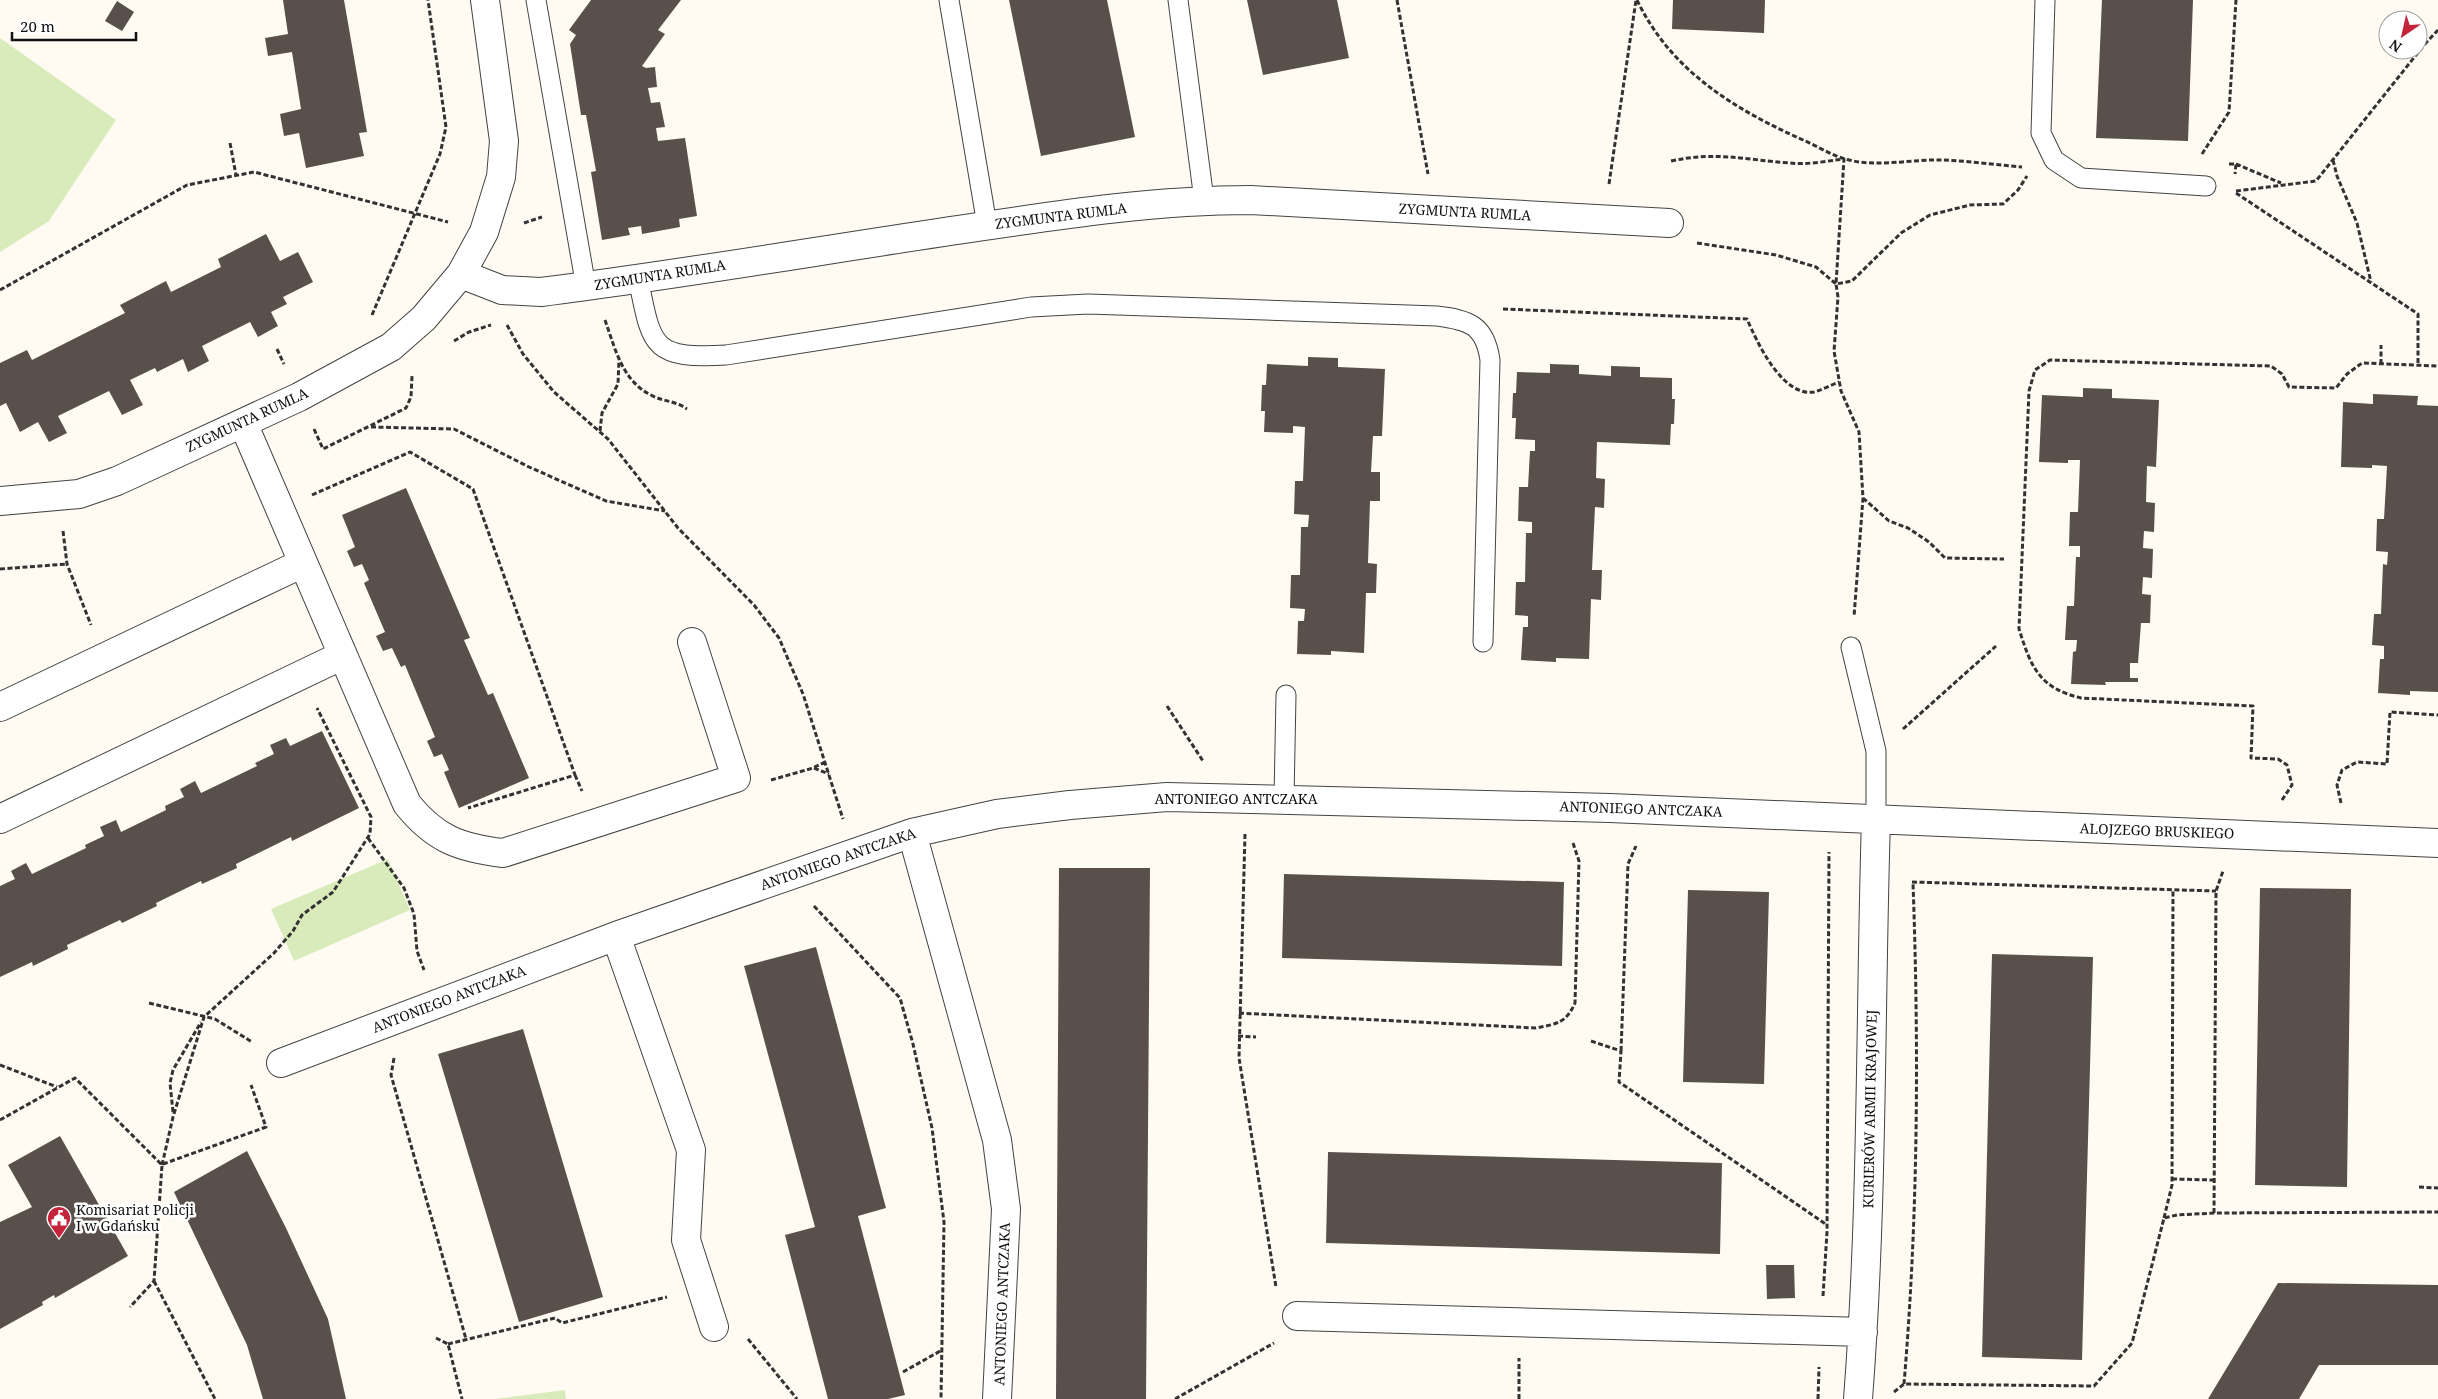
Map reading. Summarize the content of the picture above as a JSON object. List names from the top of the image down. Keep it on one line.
{"streets":{"street":["ZYGMUNTA RUMLA","ANTONIEGO ANTCZAKA","ALOJZEGO BRUSKIEGO","KURIERÓW ARMII KRAJOWEJ"]},"crossings":[["ANTONIEGO ANTCZAKA","ALOJZEGO BRUSKIEGO"],["ANTONIEGO ANTCZAKA","KURIERÓW ARMII KRAJOWEJ"],["ALOJZEGO BRUSKIEGO","KURIERÓW ARMII KRAJOWEJ"]],"places":{"public building":["Komisariat Policji I w Gdańsku"]},"scale_bar":"20 m","north":"bottom left"}
